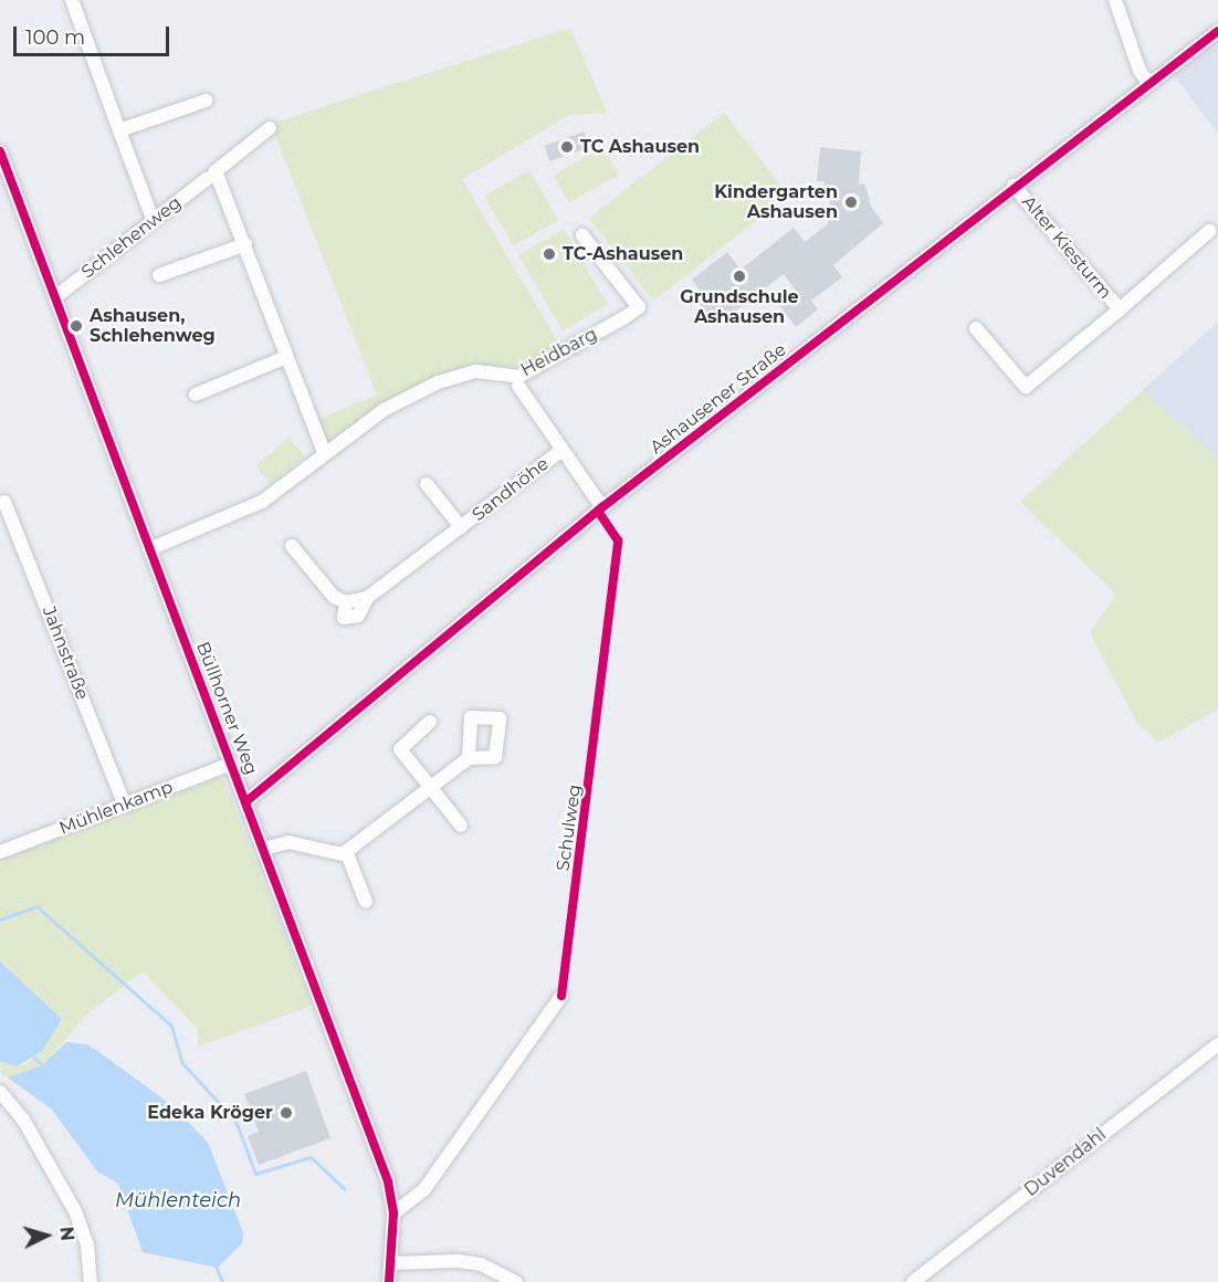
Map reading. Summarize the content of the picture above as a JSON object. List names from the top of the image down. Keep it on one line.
{"streets":{"street":["Schlehenweg","Alter Kiesturm","Heidbarg","Ashausener Straße","Sandhöhe","Jahnstraße","Büllhorner Weg","Mühlenkamp","Duvendahl"],"cycle path":["Schulweg"]},"crossings":[["Schlehenweg","Büllhorner Weg"],["Alter Kiesturm","Ashausener Straße"],["Heidbarg","Büllhorner Weg"],["Ashausener Straße","Sandhöhe"],["Ashausener Straße","Büllhorner Weg"],["Jahnstraße","Mühlenkamp"],["Büllhorner Weg","Mühlenkamp"]],"water":["Mühlenteich"],"places":["TC Ashausen","Kindergarten Ashausen","TC-Ashausen","Grundschule Ashausen","Ashausen, Schlehenweg","Edeka Kröger"],"scale_bar":"100 m","north":"right"}
